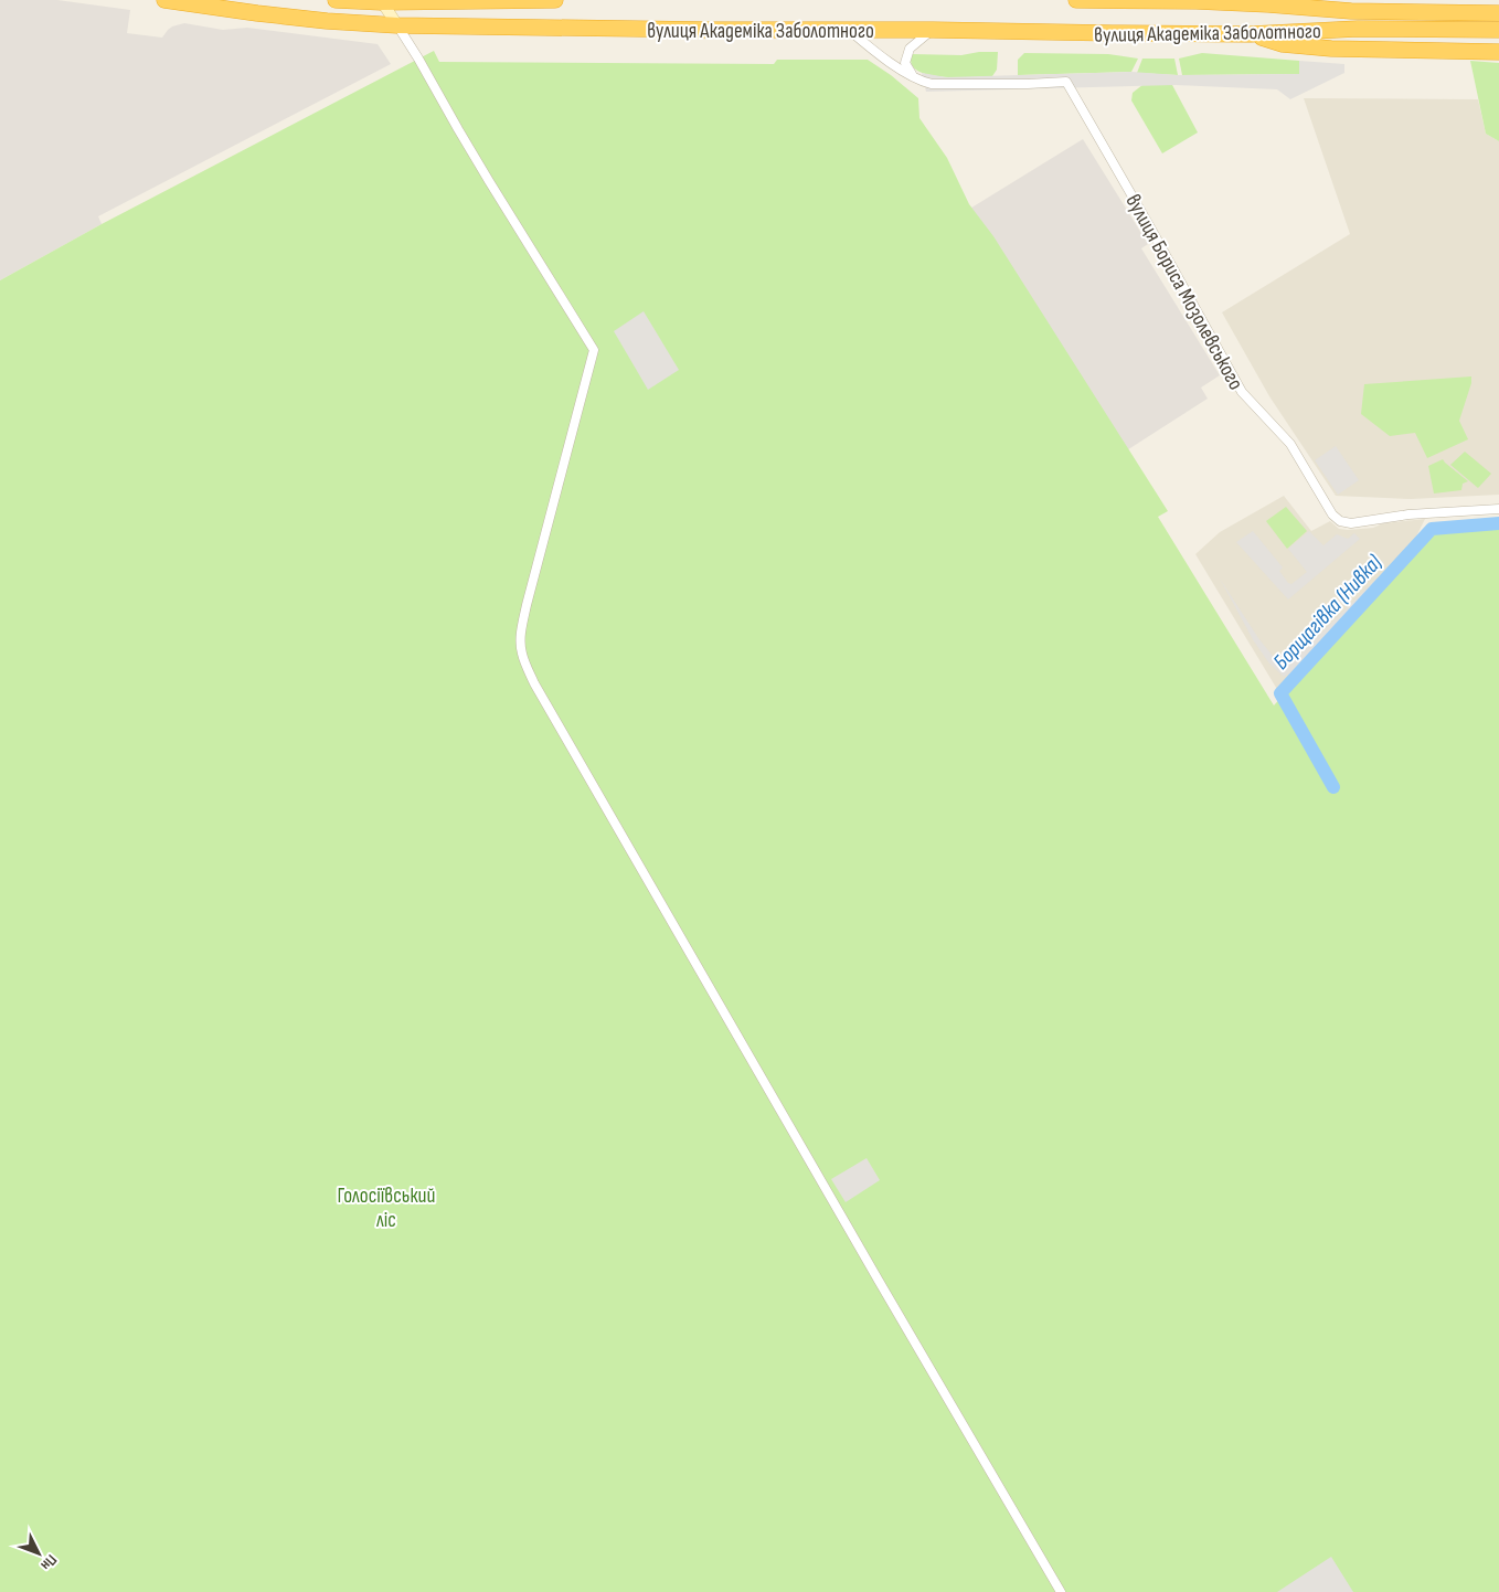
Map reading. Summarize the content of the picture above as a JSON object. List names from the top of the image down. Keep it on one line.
{"streets":{"highway":["вулиця Академіка Заболотного"],"street":["вулиця Бориса Мозолевського"]},"water":["Борщагівка (Нивка)"],"parks":["Голосіївський ліс"],"north":"bottom right"}
